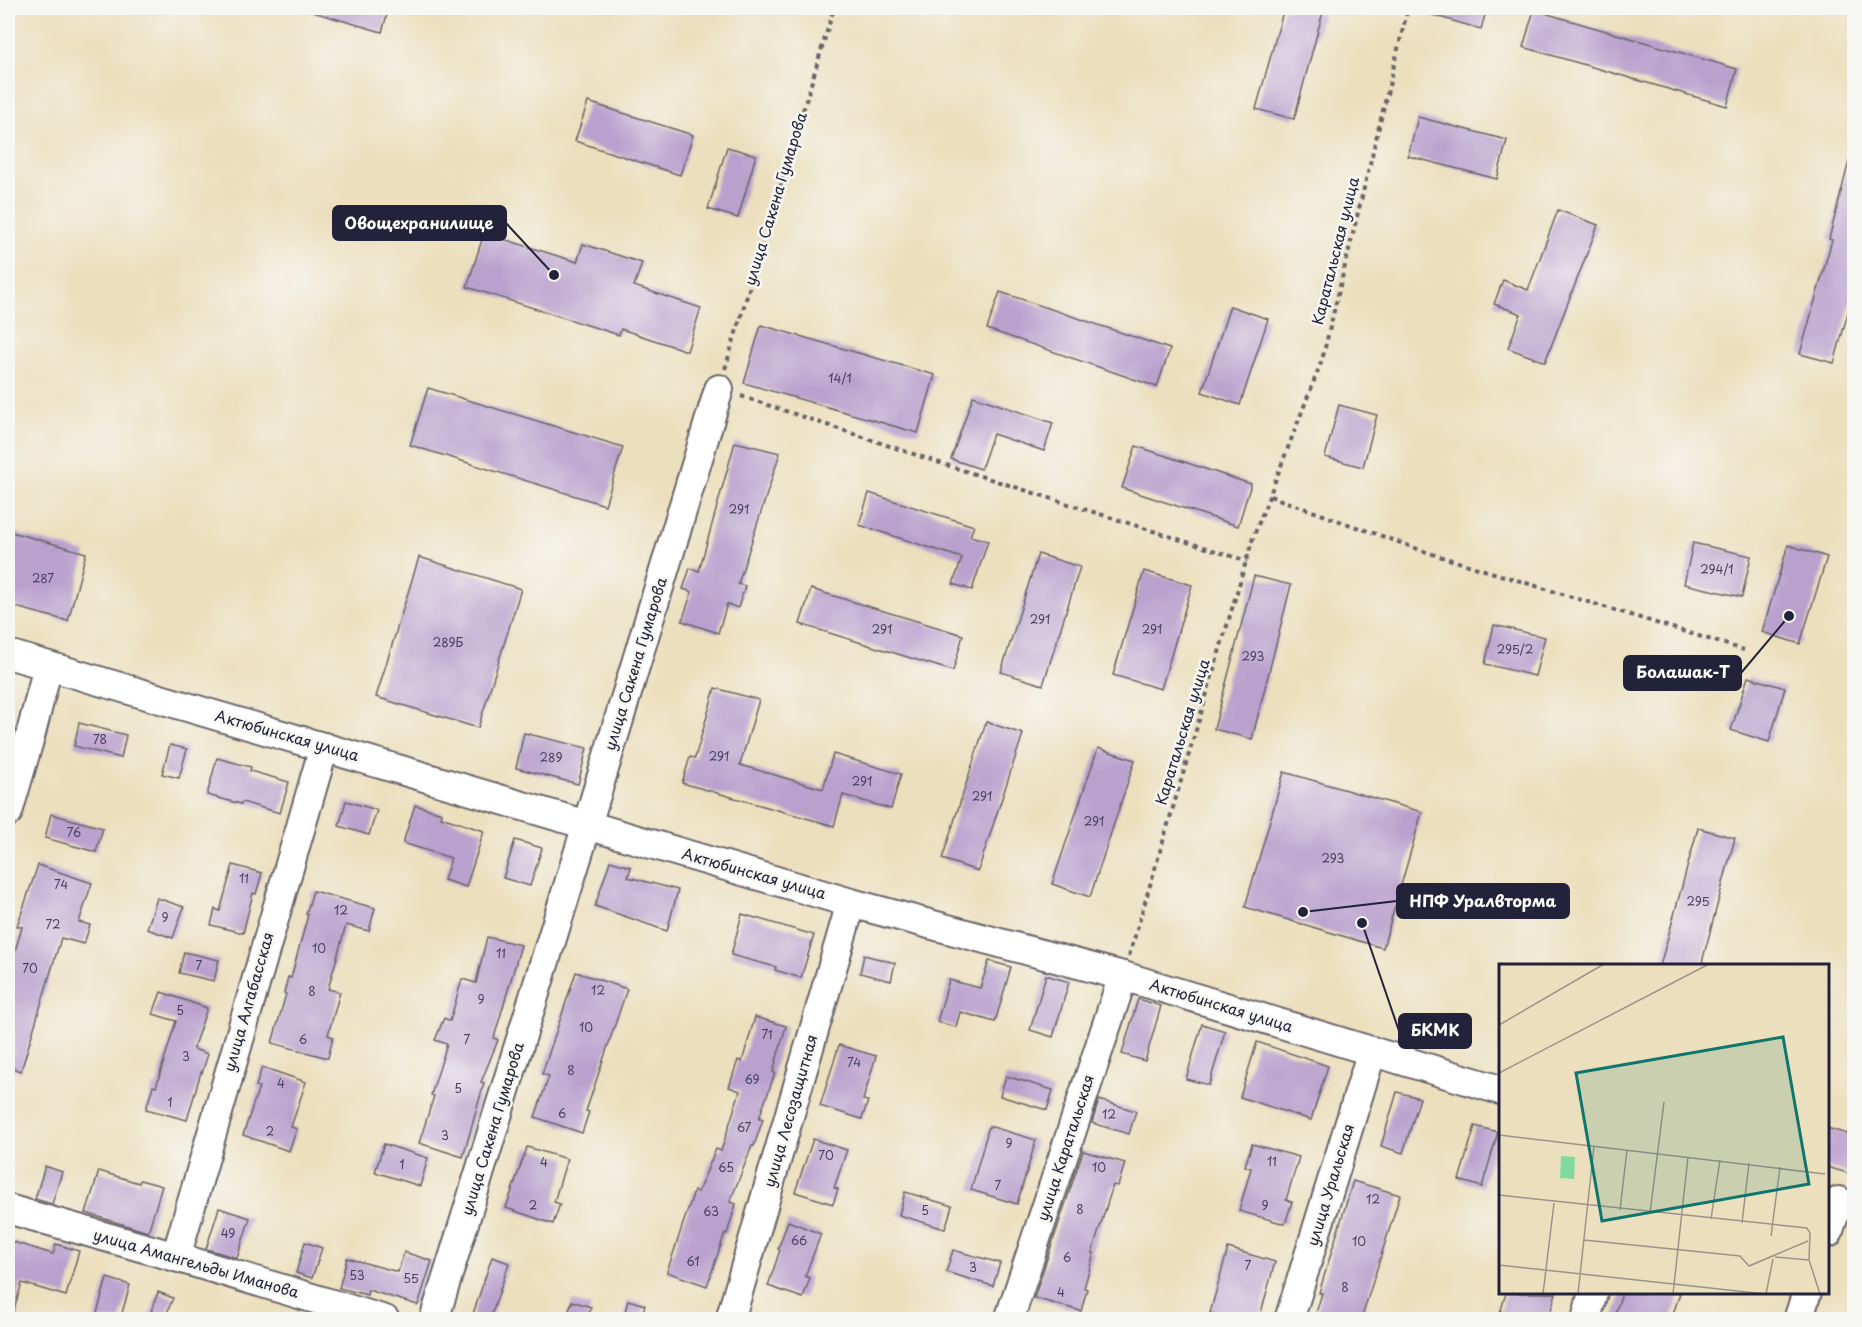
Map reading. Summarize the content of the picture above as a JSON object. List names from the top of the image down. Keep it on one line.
{"streets":{"street":["улица Сакена Гумарова","Актюбинская улица","улица Алгабасская","улица Лесозащитная","улица Каратальская","улица Уральская","улица Амангельды Иманова"],"path":["Каратальская улица"]},"crossings":[["улица Сакена Гумарова","Актюбинская улица"],["Каратальская улица","Актюбинская улица"],["Каратальская улица","улица Каратальская"],["Актюбинская улица","улица Алгабасская"],["Актюбинская улица","улица Лесозащитная"],["Актюбинская улица","улица Каратальская"],["Актюбинская улица","улица Уральская"],["улица Алгабасская","улица Амангельды Иманова"]],"places":["Овощехранилище","Болашак-Т","НПФ Уралвторма","БКМК"],"house_numbers":["14/1","291","294/1","287","291","291","291","289Б","295/2","293","78","291","289","291","291","291","76","293","11","74","295","12","9","72","10","11","7","70","12","8","9","5","10","71","6","7","3","74","8","69","4","5","1","6","12","67","2","3","9","70","11","4","1","65","10","7","12","2","9","8","5","63","49","66","10","6","61","7","3","53","55","8","4"]}
